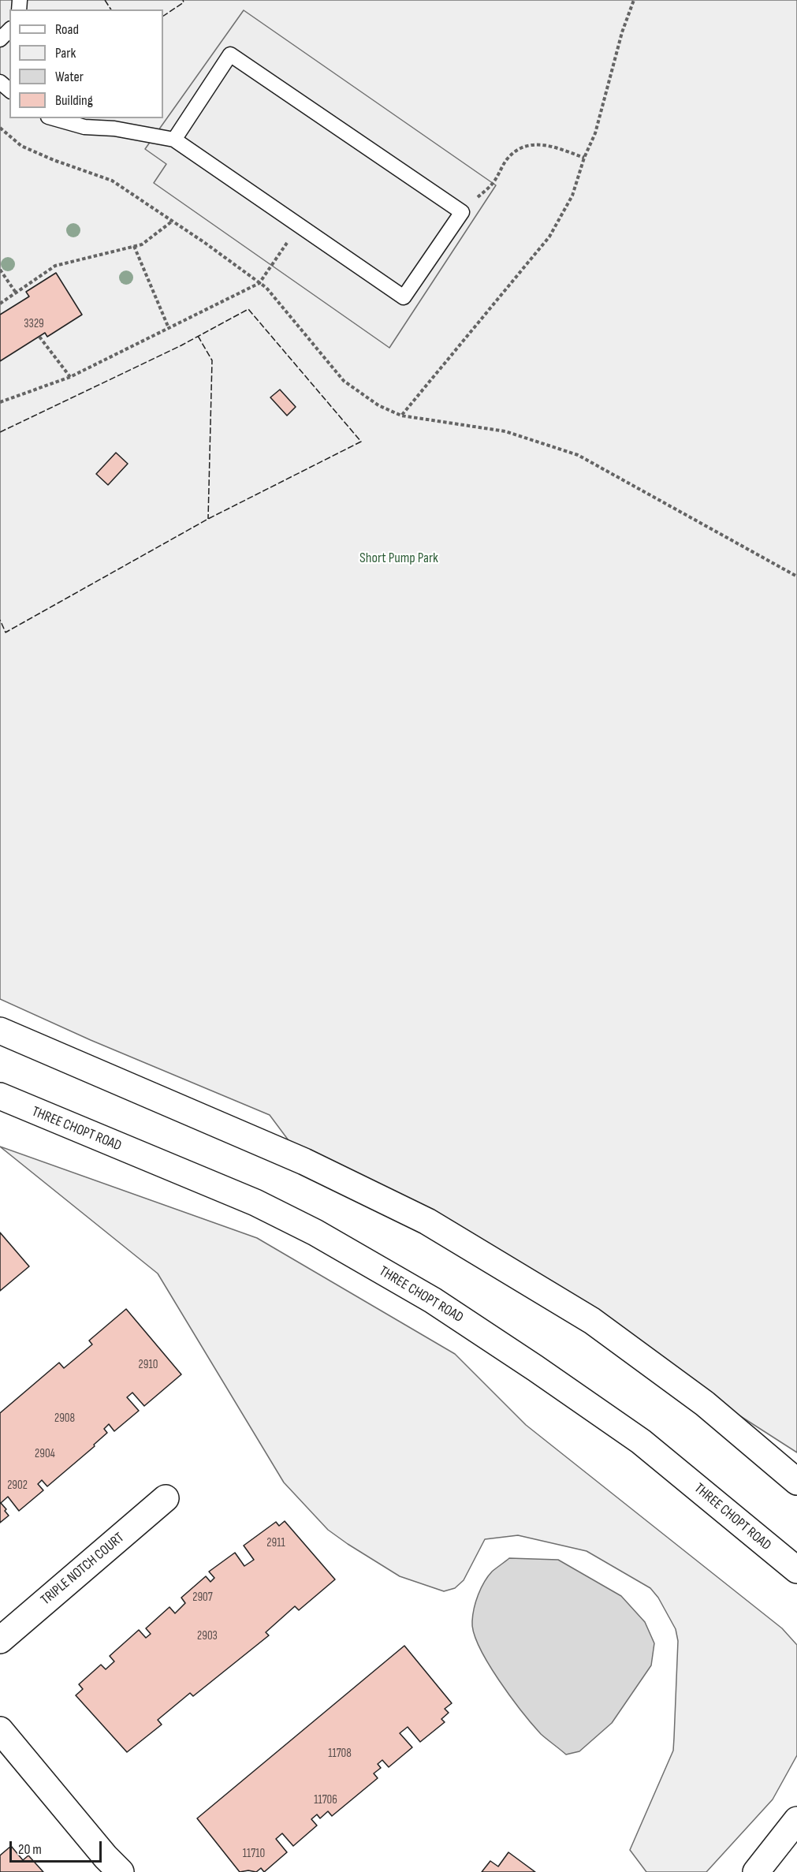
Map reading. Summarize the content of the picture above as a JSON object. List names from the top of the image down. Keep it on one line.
{"streets":{"main road":["THREE CHOPT ROAD","TRIPLE NOTCH COURT"]},"parks":["Short Pump Park"],"house_numbers":["3329","2910","2908","2904","2902","2911","2907","2903","11708","11706","11710"],"legend":["Road","Park","Water","Building"],"scale_bar":"20 m"}
